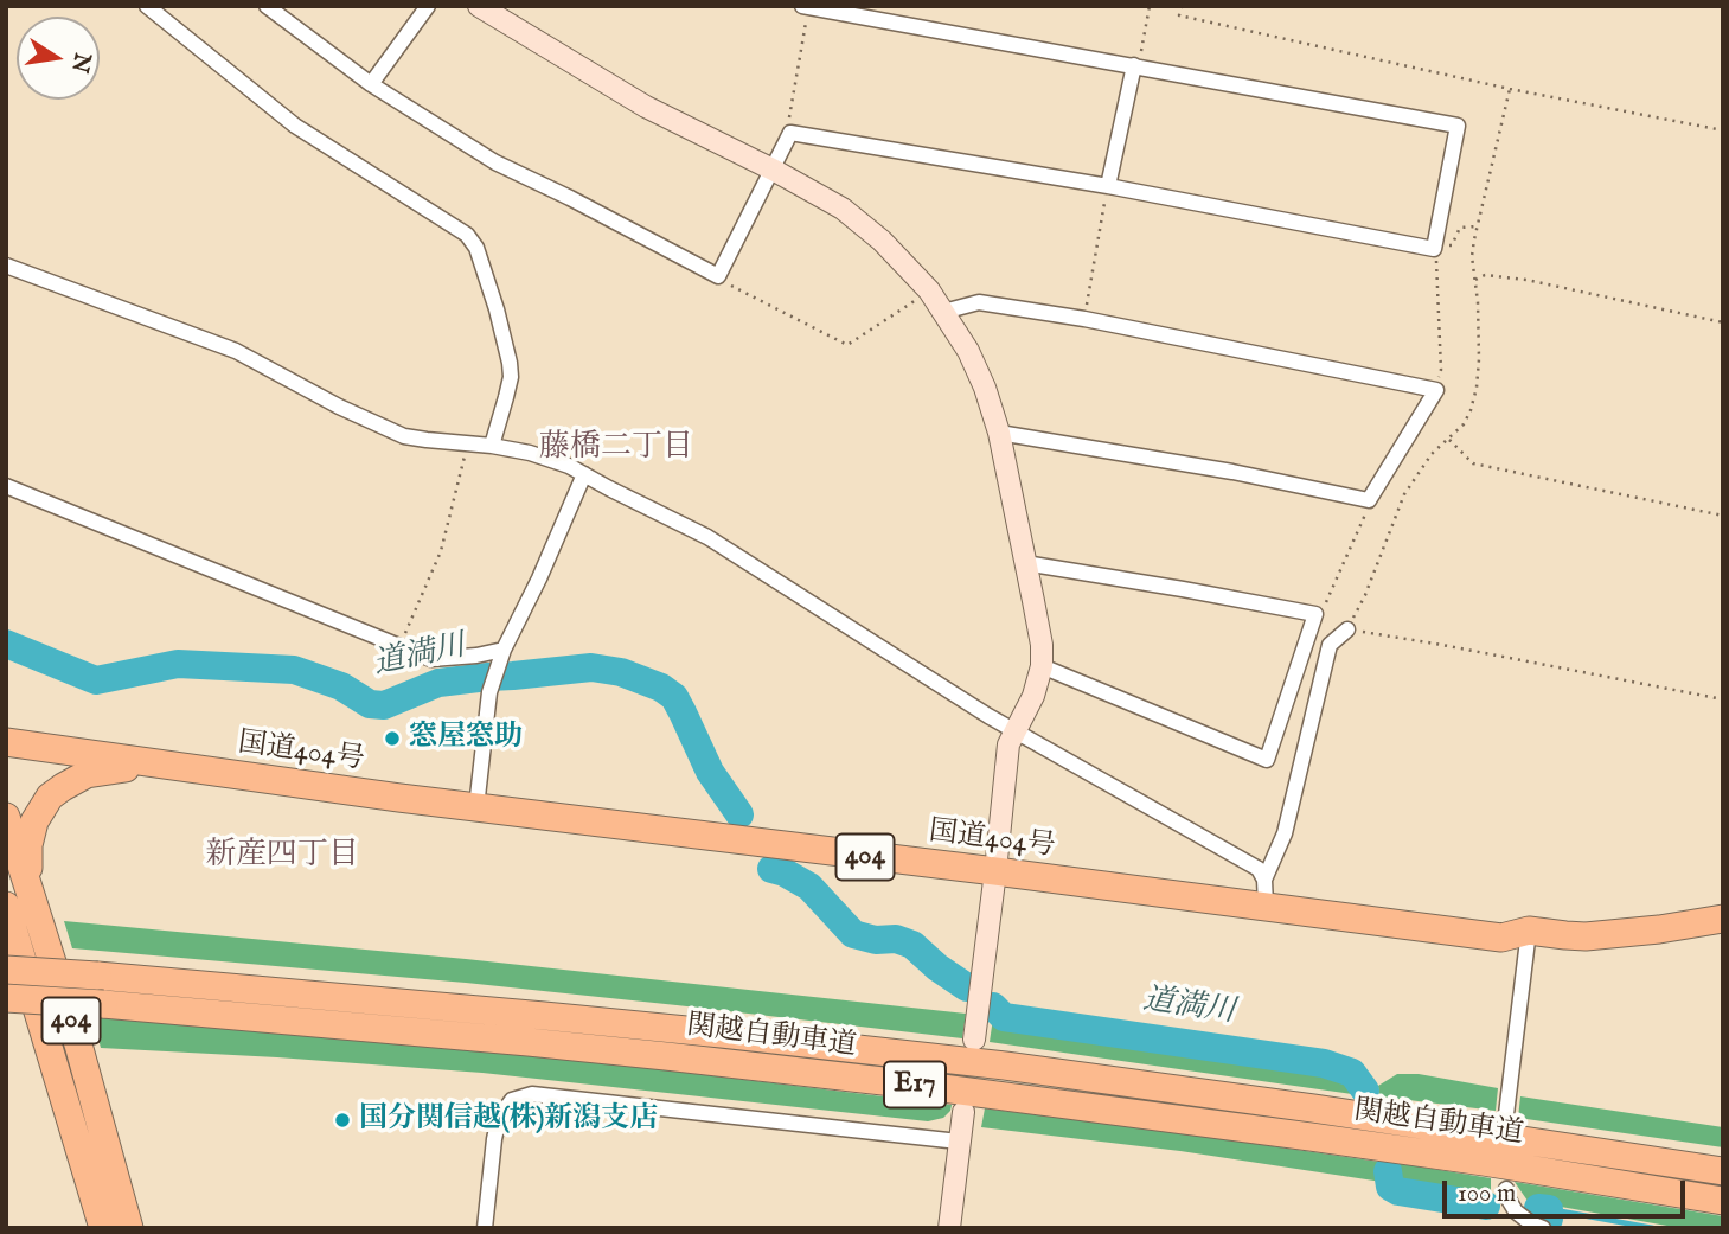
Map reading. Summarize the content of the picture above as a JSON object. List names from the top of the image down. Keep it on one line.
{"streets":{"highway":["国道404号","404","関越自動車道","E17"]},"districts":["藤橋二丁目","新産四丁目"],"water":["道満川"],"places":["窓屋窓助","国分関信越(株)新潟支店"],"scale_bar":"100 m","north":"right"}
